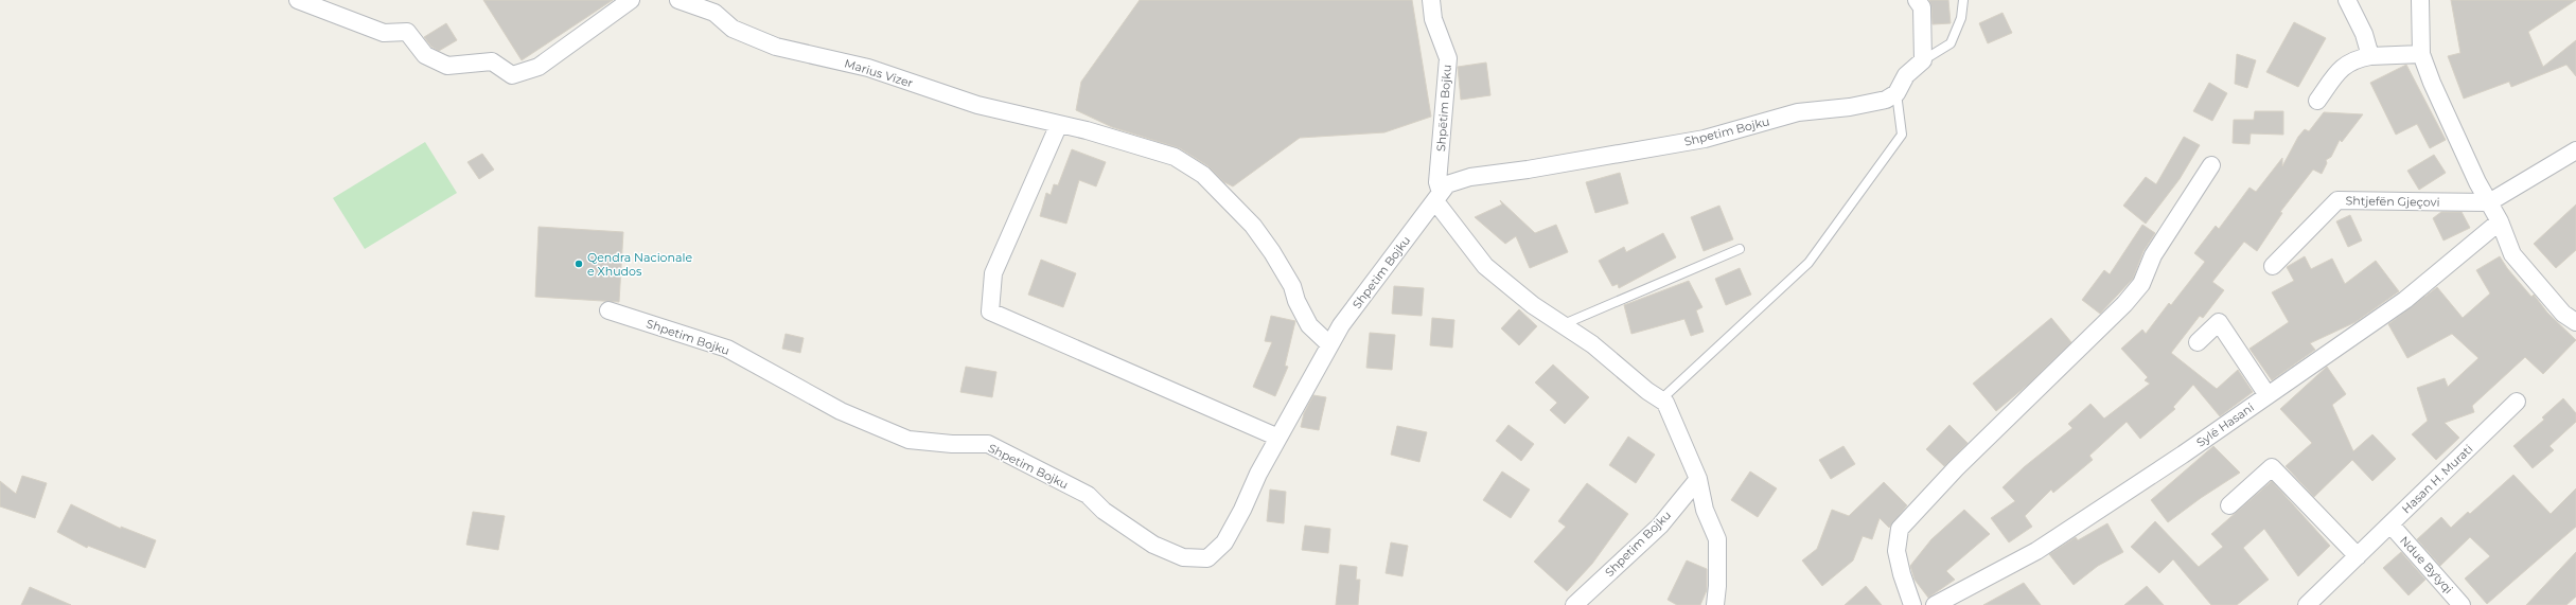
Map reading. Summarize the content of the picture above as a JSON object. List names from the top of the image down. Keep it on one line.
{"streets":{"street":["Marius Vizer","Shpëtim Bojku","Shpetim Bojku","Shtjefën Gjeçovi","Sylë Hasani","Hasan H. Murati","Ndue Bytyqi"]},"crossings":[["Marius Vizer","Shpetim Bojku"],["Shpëtim Bojku","Shpetim Bojku"],["Hasan H. Murati","Ndue Bytyqi"]],"places":["Qendra Nacionale e Xhudos"]}
